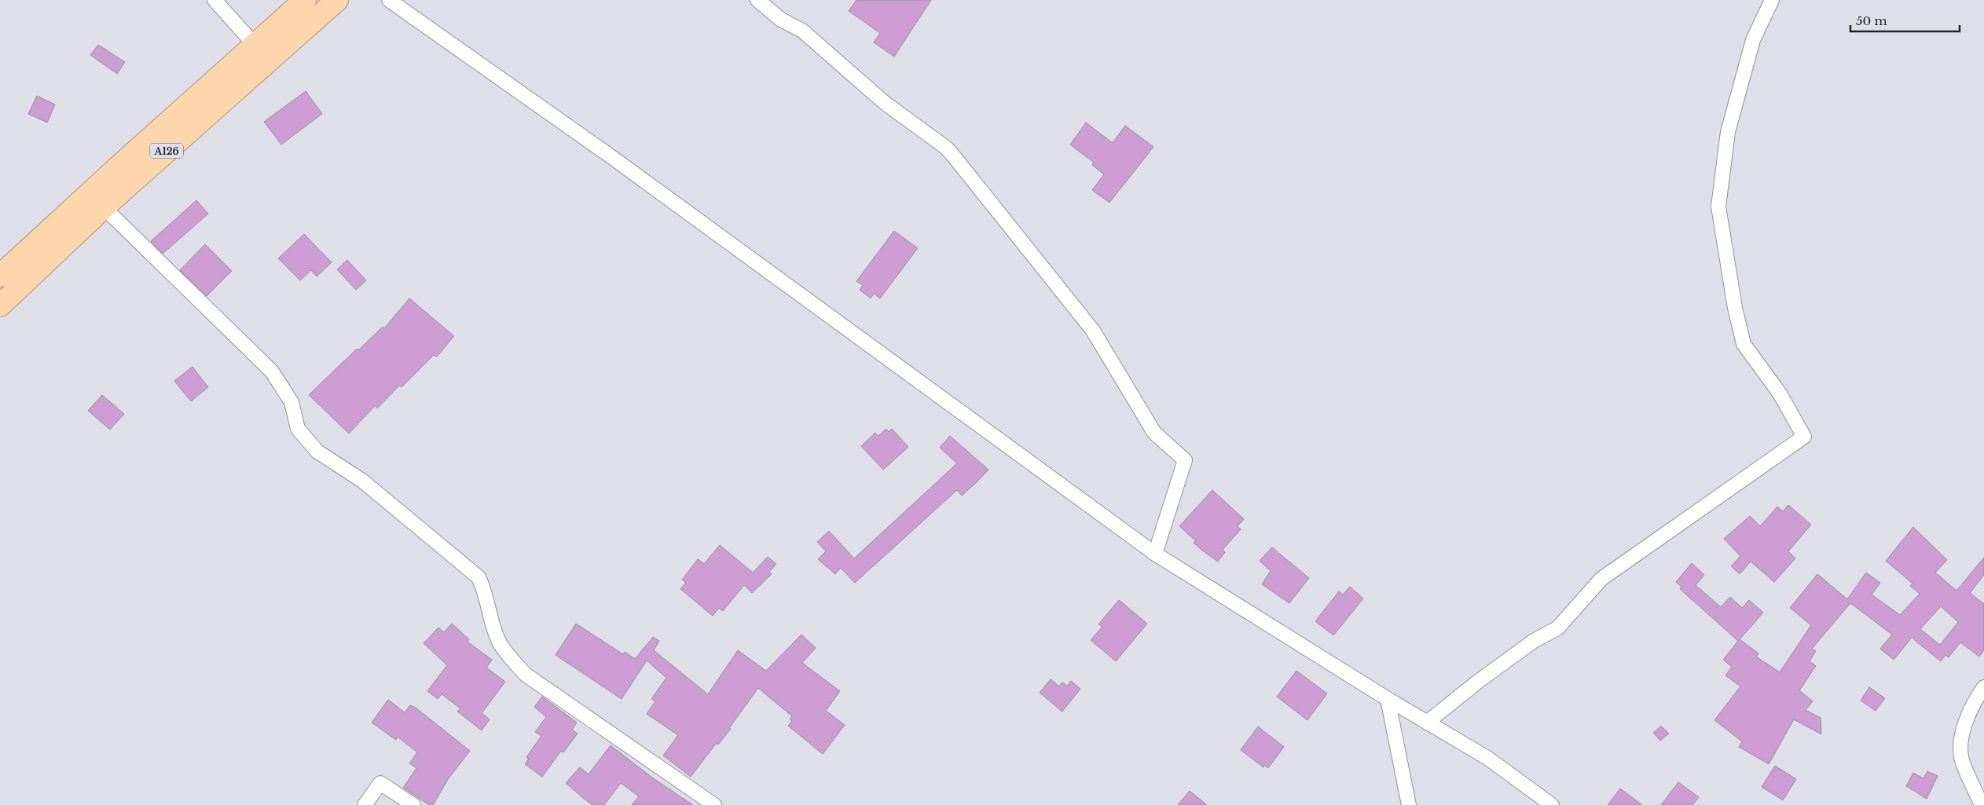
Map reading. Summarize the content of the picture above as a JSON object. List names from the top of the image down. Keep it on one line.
{"streets":{"highway":["A126"]},"scale_bar":"50 m"}
